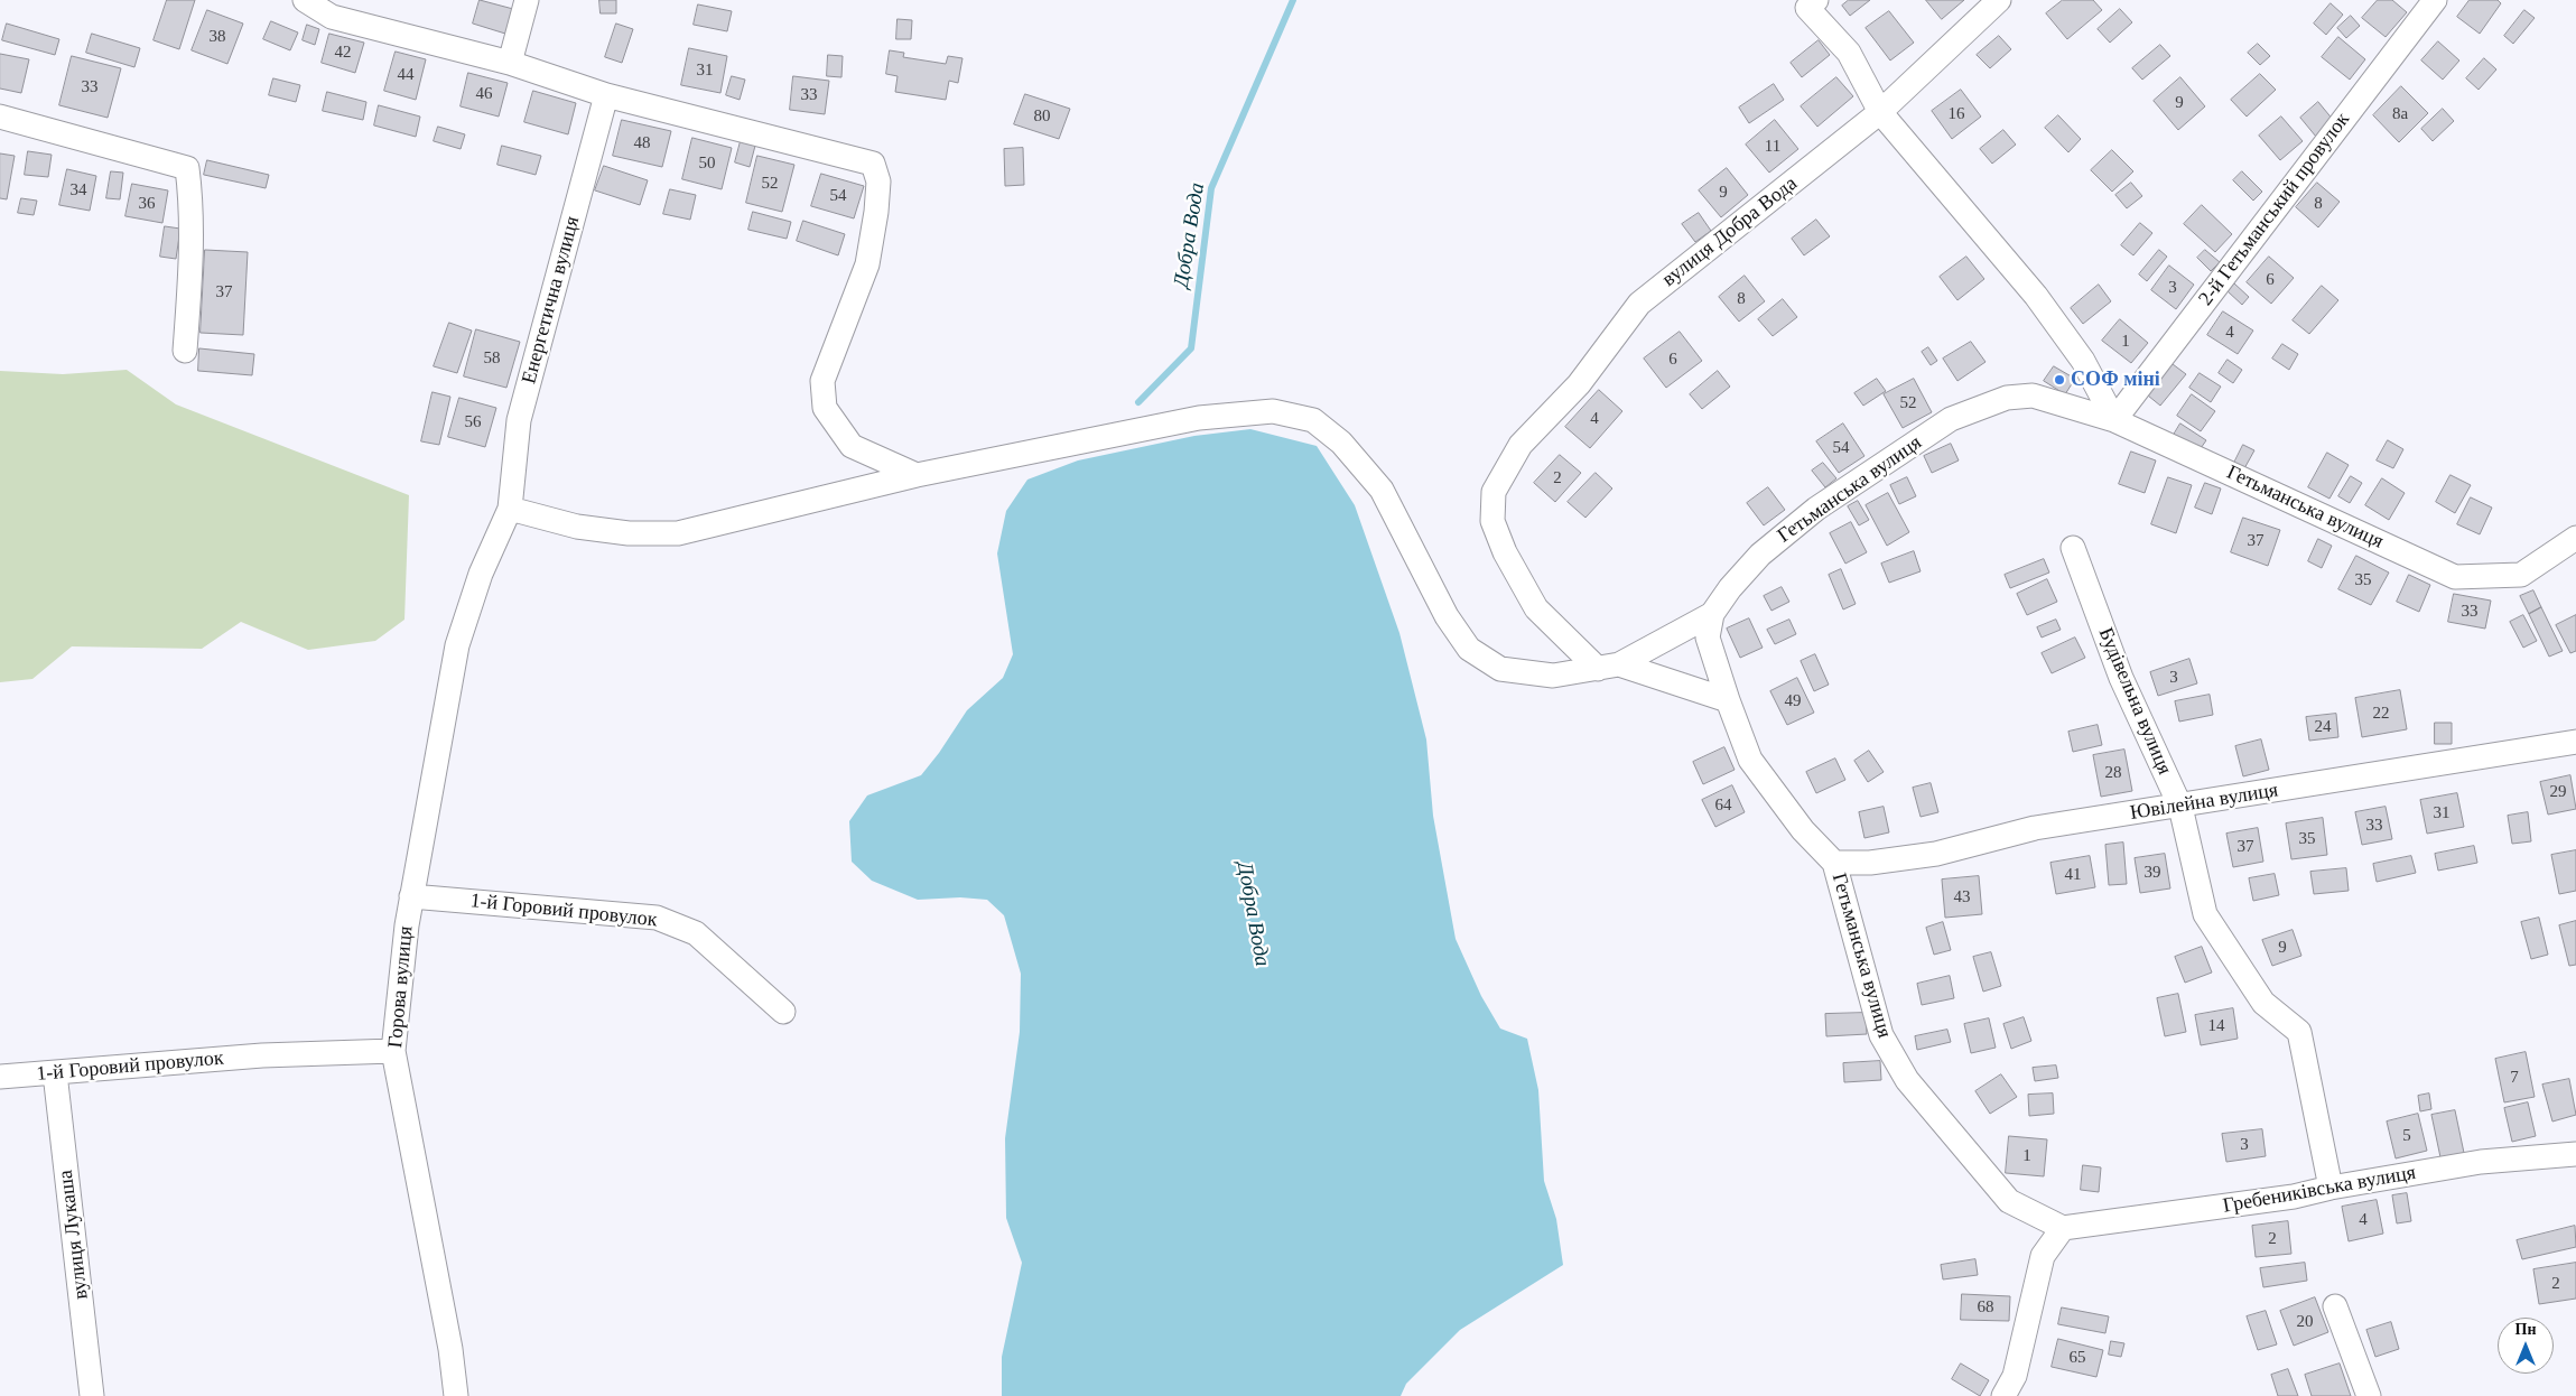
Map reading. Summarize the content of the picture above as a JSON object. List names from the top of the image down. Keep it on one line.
{"streets":{"street":["2-й Гетьманський провулок","вулиця Добра Вода","Енергетична вулиця","Гетьманська вулиця","Будівельна вулиця","Ювілейна вулиця","1-й Горовий провулок","Горова вулиця","Гребениківська вулиця","вулиця Лукаша"]},"crossings":[["2-й Гетьманський провулок","Гетьманська вулиця"],["Енергетична вулиця","Горова вулиця"],["Гетьманська вулиця","Ювілейна вулиця"],["Гетьманська вулиця","Гребениківська вулиця"],["Будівельна вулиця","Ювілейна вулиця"],["Будівельна вулиця","Гребениківська вулиця"],["1-й Горовий провулок","Горова вулиця"],["1-й Горовий провулок","вулиця Лукаша"]],"water":["Добра Вода"],"places":["СОФ міні"],"house_numbers":["38","42","31","44","33","46","33","9","16","8а","80","48","11","50","52","34","9","54","36","8","6","3","37","8","4","1","58","6","52","4","56","54","2","37","35","33","3","49","22","24","28","29","64","31","33","35","37","39","41","43","9","14","7","5","3","1","4","2","2","68","20","65"],"north":"top"}
